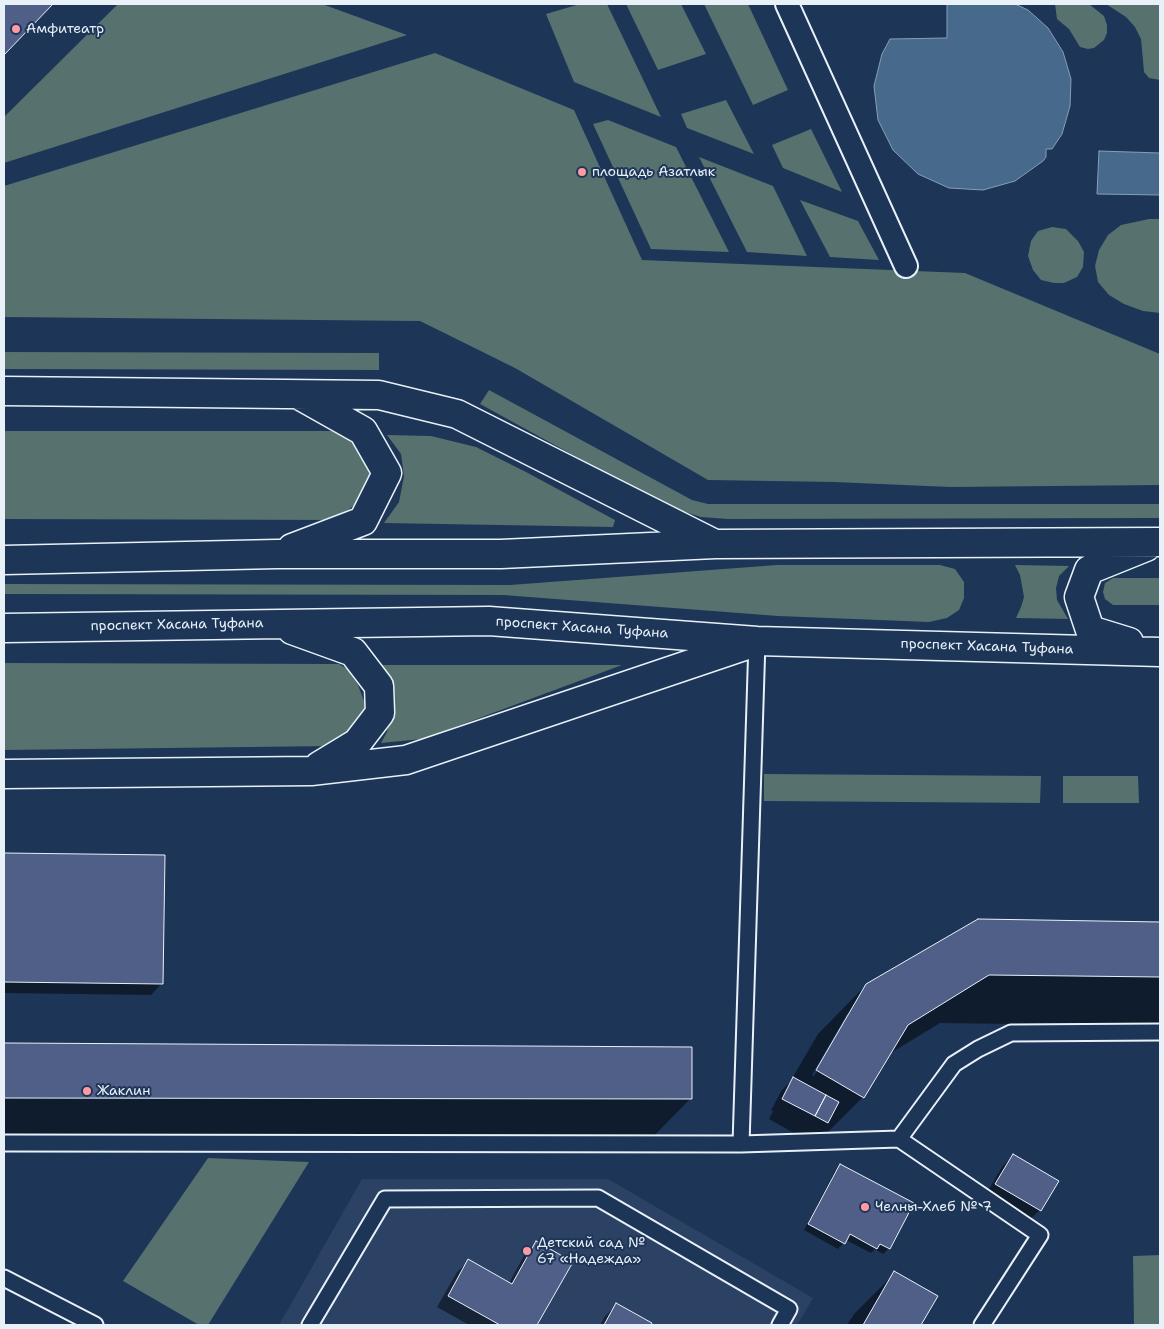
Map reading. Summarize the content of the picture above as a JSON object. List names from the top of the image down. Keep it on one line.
{"streets":{"main road":["проспект Хасана Туфана"]},"places":["Амфитеатр","площадь Азатлык","Жаклин","Челны-Хлеб № 7","Детский сад № 67 «Надежда»"]}
